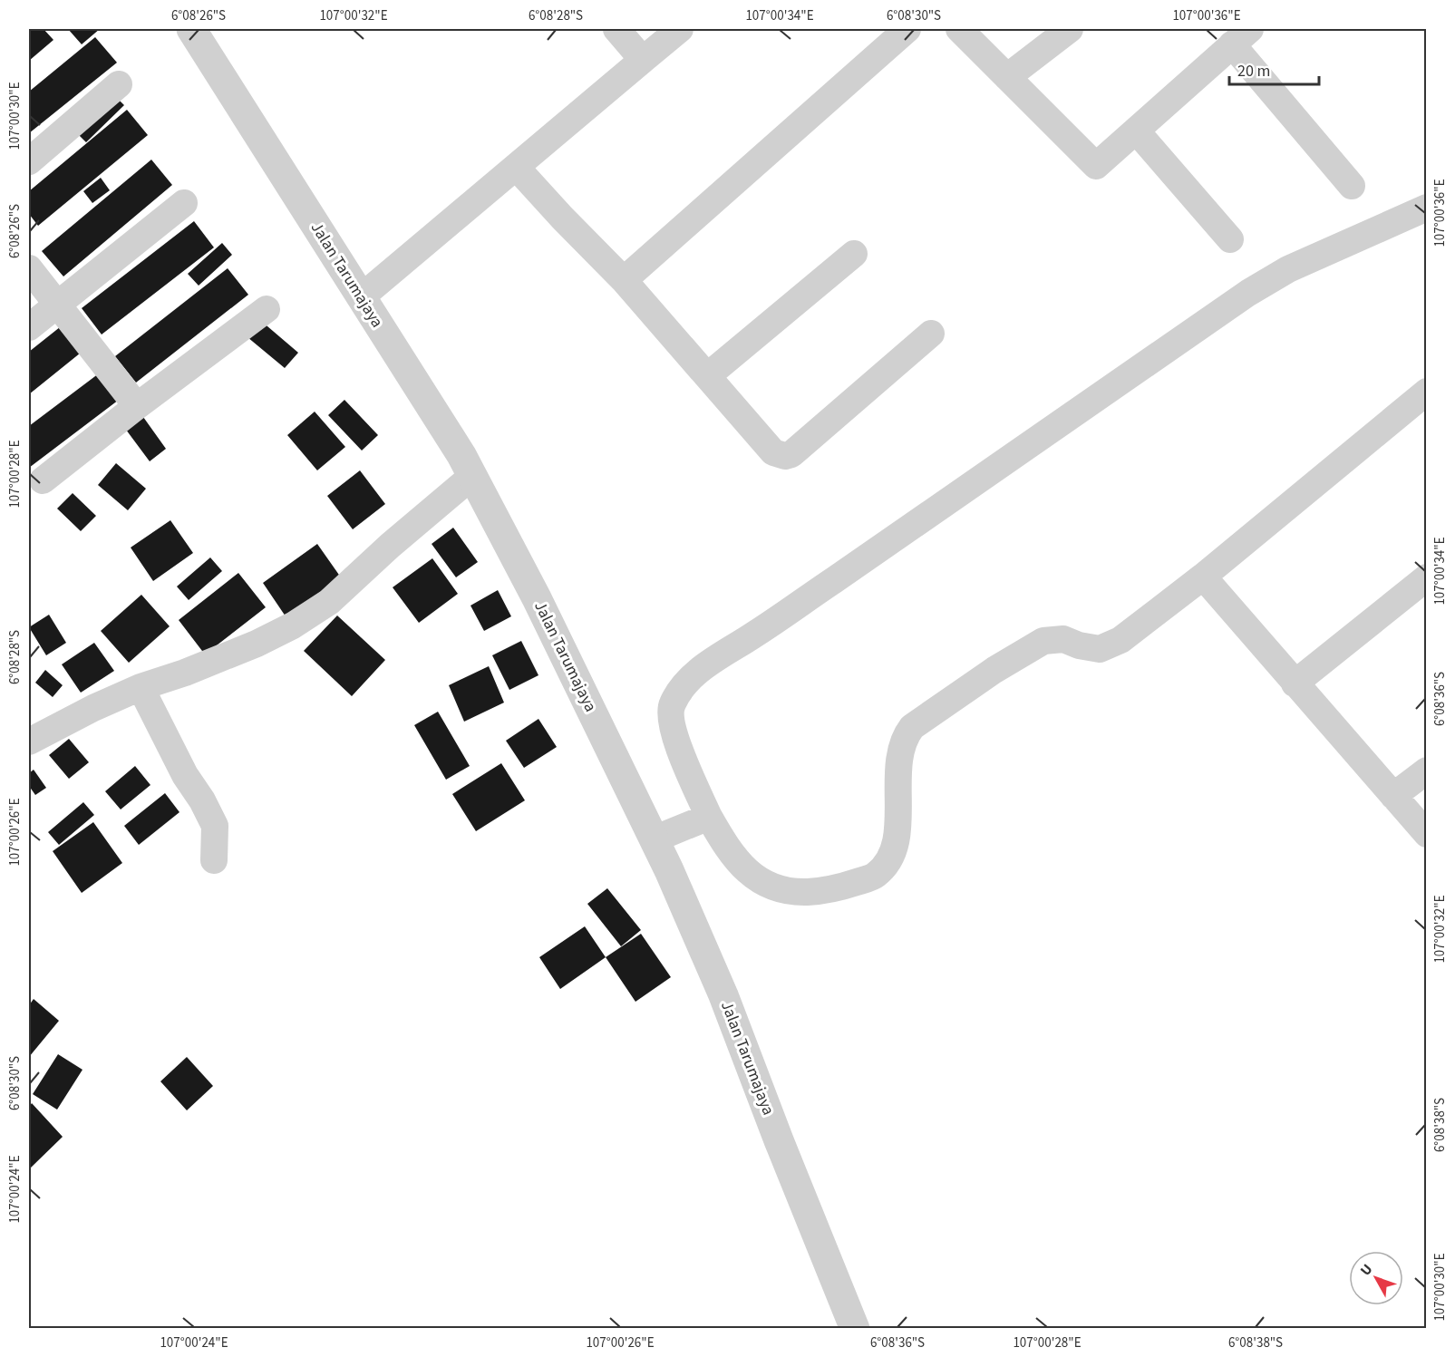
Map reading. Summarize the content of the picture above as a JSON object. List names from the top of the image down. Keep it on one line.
{"streets":{"street":["Jalan Tarumajaya"]},"scale_bar":"20 m","north":"top left","coordinates":["6°08'26\"S","107°00'32\"E","6°08'28\"S","107°00'34\"E","6°08'30\"S","107°00'36\"E","107°00'30\"E","107°00'28\"E","6°08'36\"S","107°00'26\"E","6°08'38\"S","107°00'24\"E"]}
